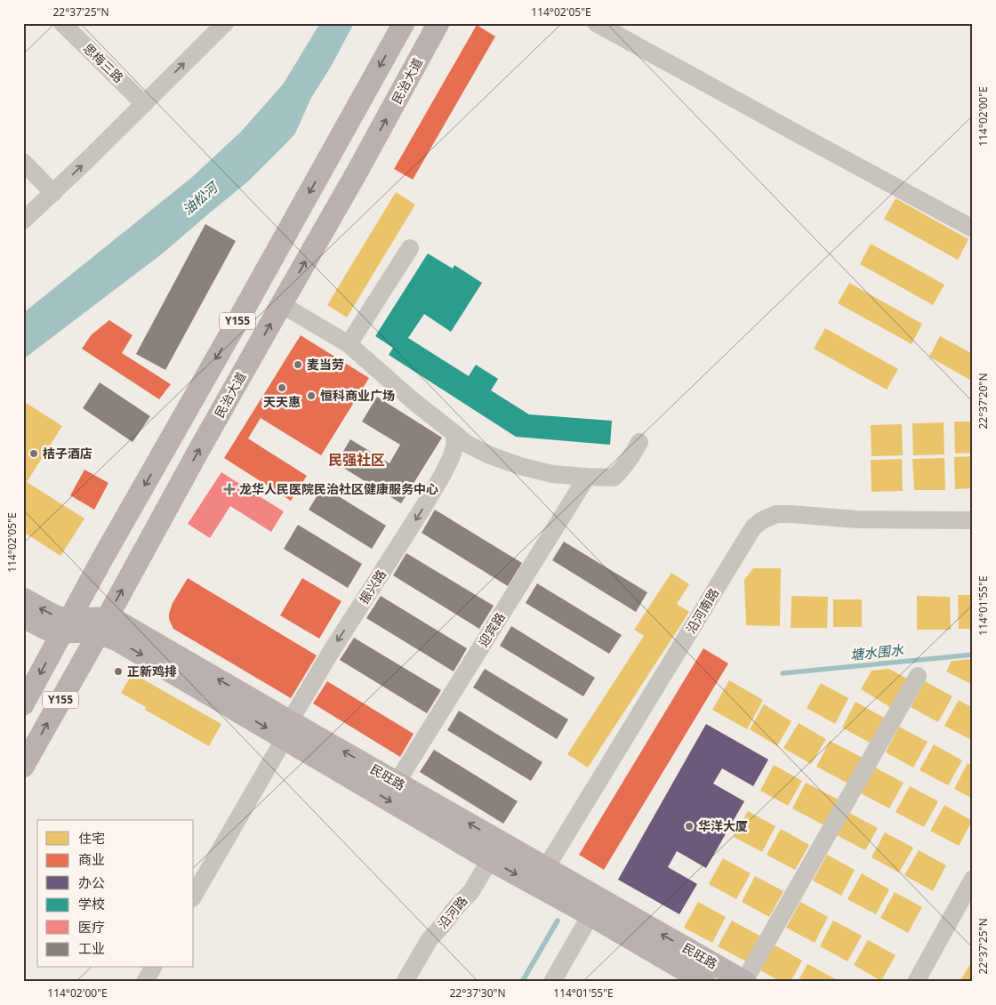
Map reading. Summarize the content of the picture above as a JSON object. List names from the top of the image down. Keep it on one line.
{"streets":{"main road":["民治大道","Y155","民旺路"],"street":["思梅三路","振兴路","沿河南路","迎宾路","沿河路"]},"crossings":[["民治大道","民旺路"],["Y155","民旺路"],["振兴路","民旺路"],["沿河南路","民旺路"],["迎宾路","民旺路"],["民旺路","沿河路"]],"one_way":["振兴路"],"districts":["民强社区"],"water":["油松河","塘水围水"],"places":{"other":["麦当劳","天天惠","恒科商业广场","桔子酒店","正新鸡排","华洋大厦"],"health":["龙华人民医院民治社区健康服务中心"]},"legend":["住宅","商业","办公","学校","医疗","工业"],"coordinates":["22°37'25\"N","114°02'05\"E","114°02'00\"E","22°37'20\"N","114°01'55\"E","22°37'30\"N"]}
